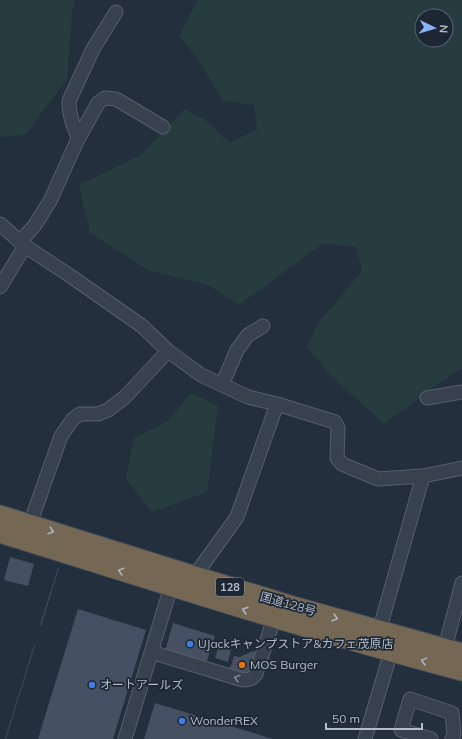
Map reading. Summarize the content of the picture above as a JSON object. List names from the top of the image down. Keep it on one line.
{"streets":{"highway":["128","国道128号"]},"places":["UJackキャンプストア&カフェ茂原店","MOS Burger","オートアールズ","WonderREX"],"scale_bar":"50 m","north":"right"}
